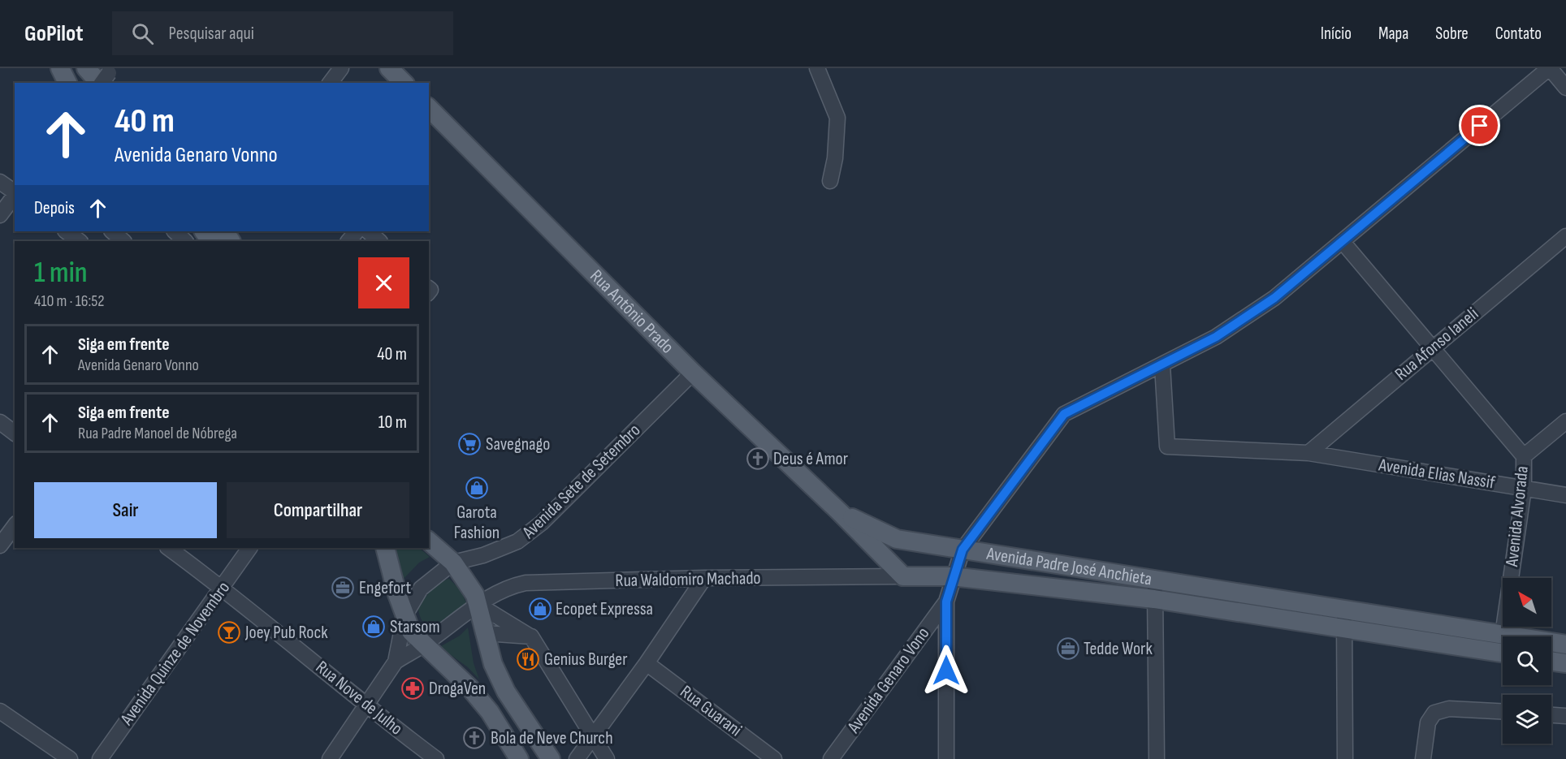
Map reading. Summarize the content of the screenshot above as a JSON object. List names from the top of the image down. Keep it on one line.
{"streets":{"main road":["Rua Antônio Prado","Avenida Padre José Anchieta"],"street":["Rua Afonso Ianeli","Avenida Elias Nassif","Avenida Sete de Setembro","Avenida Alvorada","Rua Waldomiro Machado","Avenida Quinze de Novembro","Avenida Genaro Vono","Rua Nove de Julho","Rua Guarani"]},"crossings":[["Rua Antônio Prado","Avenida Sete de Setembro"],["Rua Antônio Prado","Avenida Padre José Anchieta"],["Rua Afonso Ianeli","Avenida Elias Nassif"],["Avenida Elias Nassif","Avenida Alvorada"],["Avenida Alvorada","Avenida Padre José Anchieta"],["Avenida Padre José Anchieta","Rua Waldomiro Machado"],["Avenida Quinze de Novembro","Rua Nove de Julho"]],"places":{"supermarket":["Savegnago"],"church":["Deus é Amor","Bola de Neve Church"],"shop":["Garota Fashion","Ecopet Expressa","Starsom"],"office":["Engefort","Tedde Work"],"bar":["Joey Pub Rock"],"restaurant":["Genius Burger"],"pharmacy":["DrogaVen"]},"north":"top left","page":{"header":"GoPilot","search":"Pesquisar aqui","nav":["Início","Mapa","Sobre","Contato"],"turn":["40 m","Avenida Genaro Vonno"],"then":"Depois","heading":["1 min","410 m · 16:52"],"list":[{"name":"Siga em frente","note":"Avenida Genaro Vonno","value":"40 m"},{"name":"Siga em frente","note":"Rua Padre Manoel de Nóbrega","value":"10 m"}],"buttons":["Sair","Compartilhar"]}}
